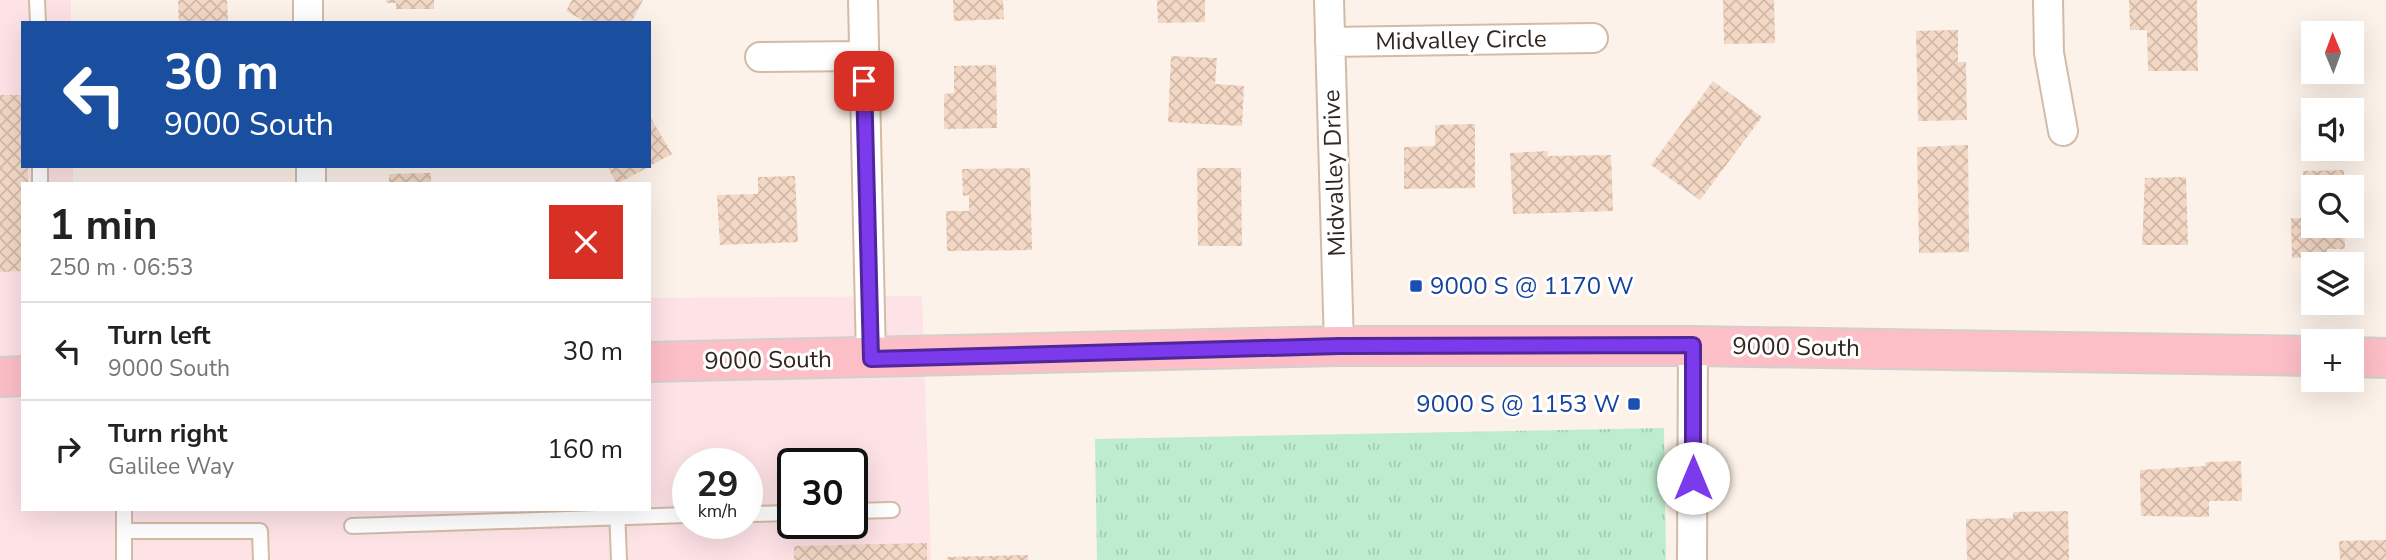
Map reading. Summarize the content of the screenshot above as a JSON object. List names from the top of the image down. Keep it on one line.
{"streets":{"main road":["9000 South"],"street":["Midvalley Circle","Midvalley Drive"]},"crossings":[["Midvalley Circle","Midvalley Drive"],["Midvalley Drive","9000 South"]],"places":{"transit":["9000 S @ 1170 W","9000 S @ 1153 W"]},"north":"top","page":{"map_buttons":"+","turn":["30 m","9000 South"],"heading":["1 min","250 m · 06:53"],"list":[{"name":"Turn left","note":"9000 South","value":"30 m"},{"name":"Turn right","note":"Galilee Way","value":"160 m"}],"speed":"29 km/h","limit":"30"}}
